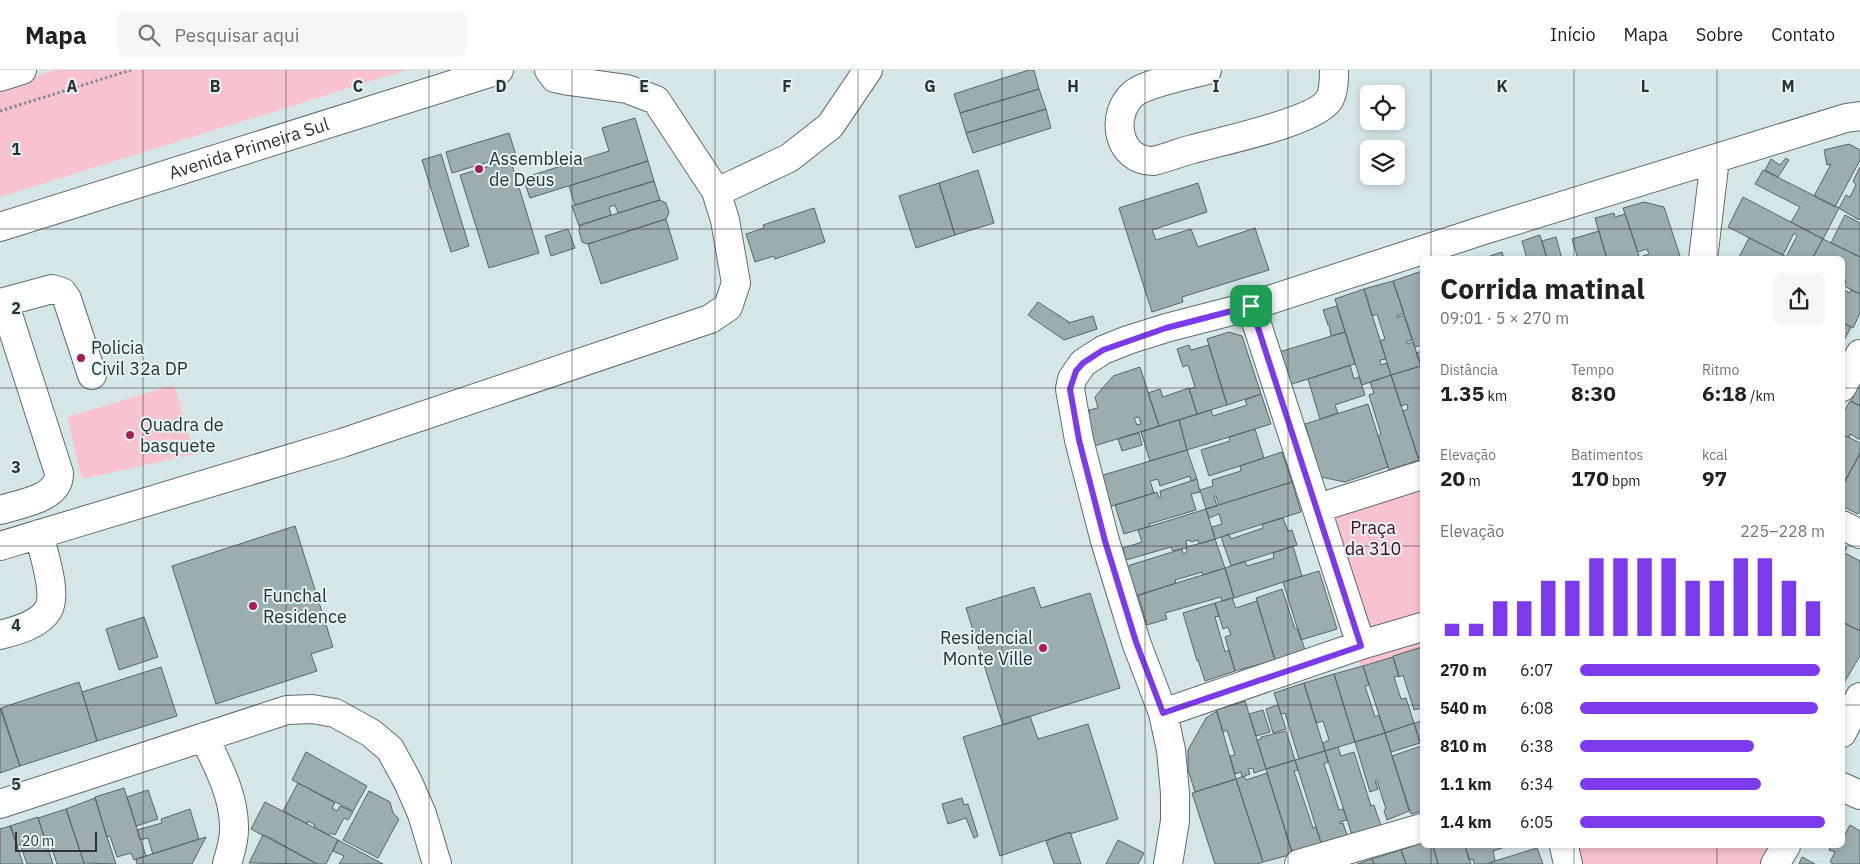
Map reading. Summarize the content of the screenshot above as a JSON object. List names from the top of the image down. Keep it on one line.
{"streets":{"street":["Avenida Primeira Sul"]},"parks":["Praça da 310"],"places":["Assembleia de Deus","Policia Civil 32a DP","Quadra de basquete","Funchal Residence","Residencial Monte Ville"],"scale_bar":"20 m","page":{"header":"Mapa","search":"Pesquisar aqui","nav":["Início","Mapa","Sobre","Contato"],"heading":["Corrida matinal","09:01 · 5 × 270 m"],"stats":[["Distância","1.35 km"],["Tempo","8:30"],["Ritmo","6:18 /km"],["Elevação","20 m"],["Batimentos","170 bpm"],["kcal","97"]],"chart":["Elevação","225–228 m"],"list":[{"name":"270 m","note":"6:07"},{"name":"540 m","note":"6:08"},{"name":"810 m","note":"6:38"},{"name":"1.1 km","note":"6:34"},{"name":"1.4 km","note":"6:05"}],"scale":"20 m"},"grid":{"columns":["A","B","C","D","E","F","G","H","I","K","L","M"],"rows":["1","2","3","4","5"]}}
